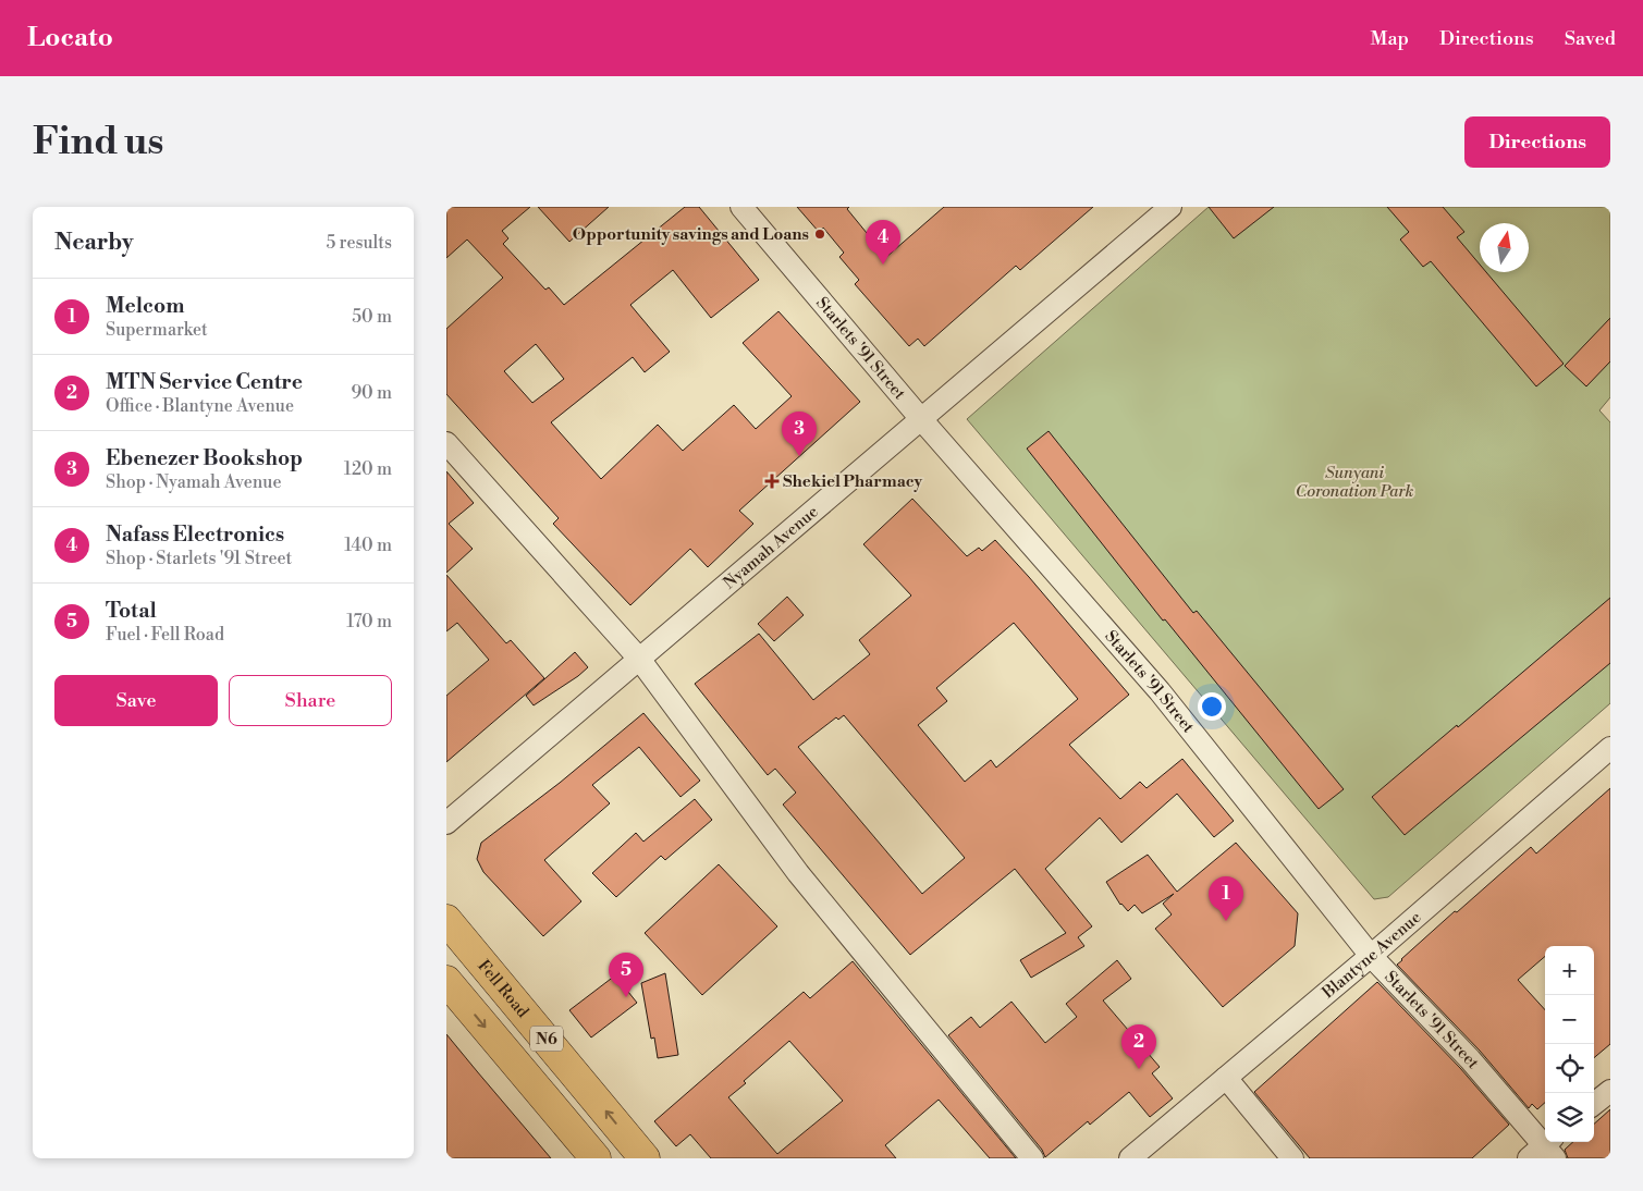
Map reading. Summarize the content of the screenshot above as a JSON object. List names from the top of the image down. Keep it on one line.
{"streets":{"main road":["Fell Road","N6"],"street":["Starlets '91 Street","Nyamah Avenue","Blantyne Avenue"]},"crossings":[["Starlets '91 Street","Nyamah Avenue"],["Starlets '91 Street","Blantyne Avenue"]],"parks":["Sunyani Coronation Park"],"places":{"other":["Opportunity savings and Loans"],"health":["Shekiel Pharmacy"]},"north":"top","page":{"header":"Locato","nav":["Map","Directions","Saved"],"buttons":["Directions",["Save","Share"]],"title":"Find us","heading":["Nearby","5 results"],"pins":["4","3","1","5","2"],"list":[{"mark":"1","name":"Melcom","note":"Supermarket","value":"50 m"},{"mark":"2","name":"MTN Service Centre","note":"Office · Blantyne Avenue","value":"90 m"},{"mark":"3","name":"Ebenezer Bookshop","note":"Shop · Nyamah Avenue","value":"120 m"},{"mark":"4","name":"Nafass Electronics","note":"Shop · Starlets '91 Street","value":"140 m"},{"mark":"5","name":"Total","note":"Fuel · Fell Road","value":"170 m"}],"map_buttons":["+","−"]}}
